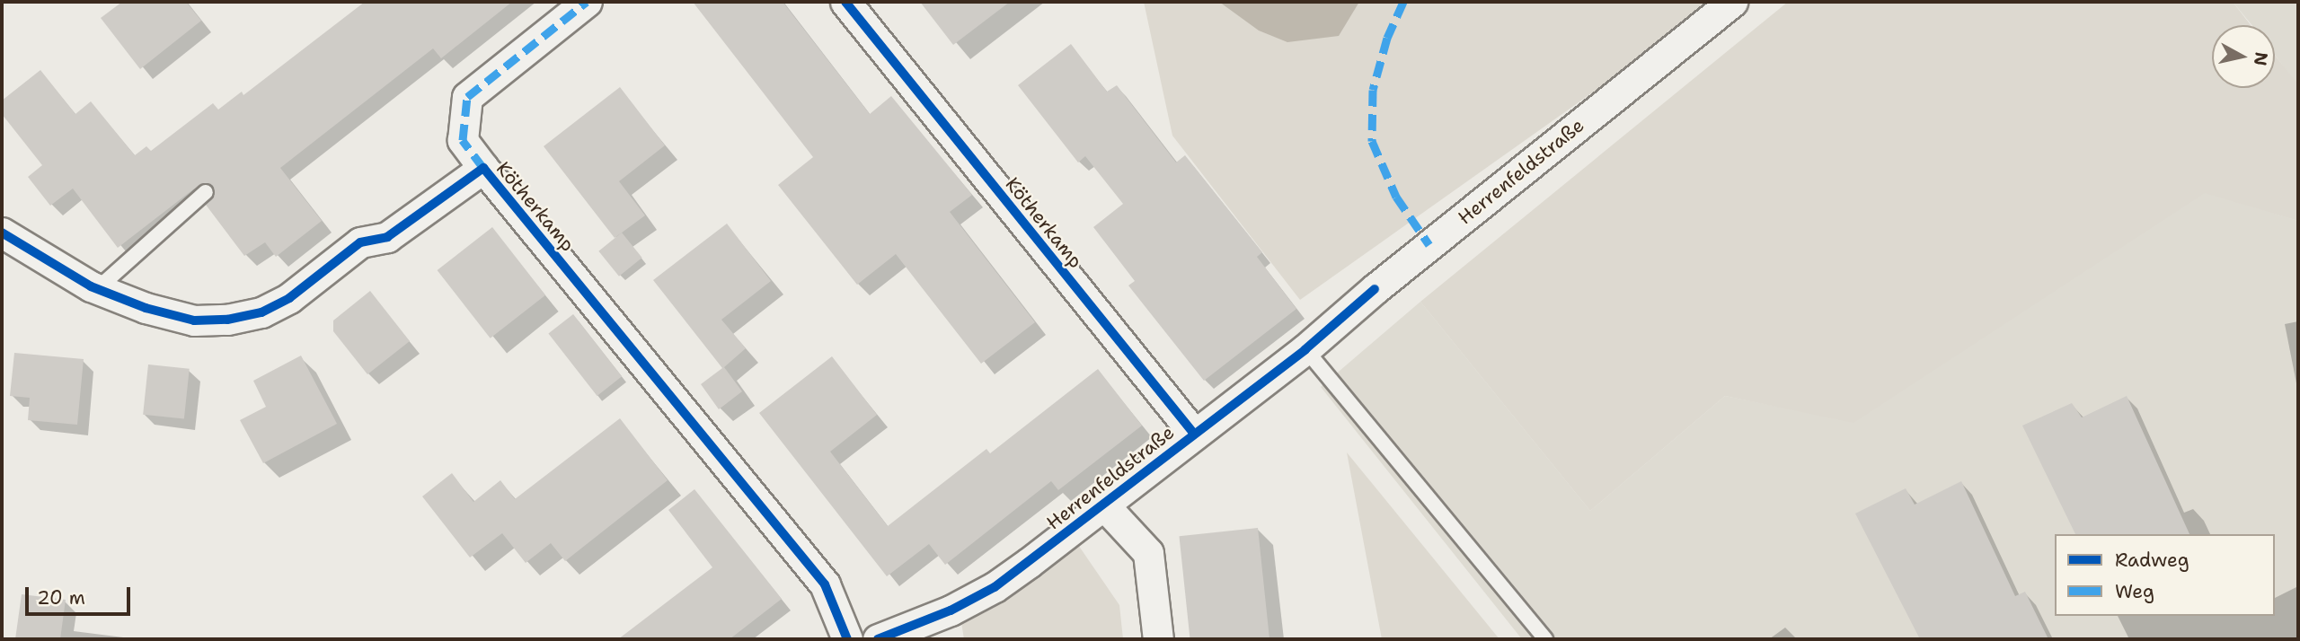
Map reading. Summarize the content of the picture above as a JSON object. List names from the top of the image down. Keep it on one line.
{"streets":{"street":["Herrenfeldstraße","Kötherkamp"]},"crossings":[["Herrenfeldstraße","Kötherkamp"]],"legend":["Radweg","Weg"],"scale_bar":"20 m","north":"right"}
